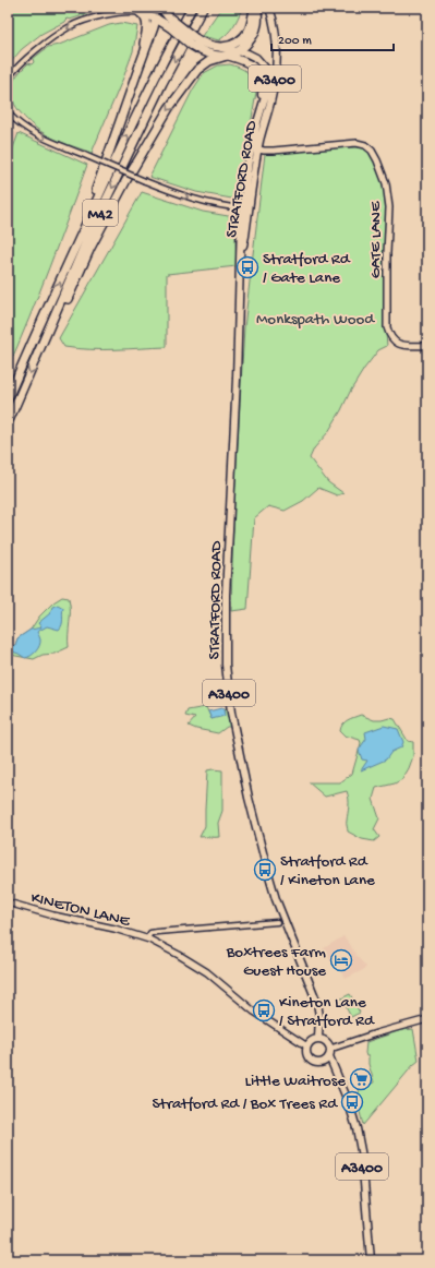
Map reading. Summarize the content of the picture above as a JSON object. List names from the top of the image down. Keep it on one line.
{"streets":{"highway":["M42"],"main road":["A3400","STRATFORD ROAD"],"street":["GATE LANE","KINETON LANE"]},"crossings":[["A3400","STRATFORD ROAD"],["A3400","KINETON LANE"],["STRATFORD ROAD","GATE LANE"],["STRATFORD ROAD","KINETON LANE"]],"parks":["Monkspath Wood"],"places":{"bus stop":["Stratford Rd / Gate Lane","Stratford Rd / Kineton Lane","Kineton Lane / Stratford Rd","Stratford Rd / Box Trees Rd"],"hotel":["Boxtrees Farm Guest House"],"supermarket":["Little Waitrose"]},"scale_bar":"200 m"}
